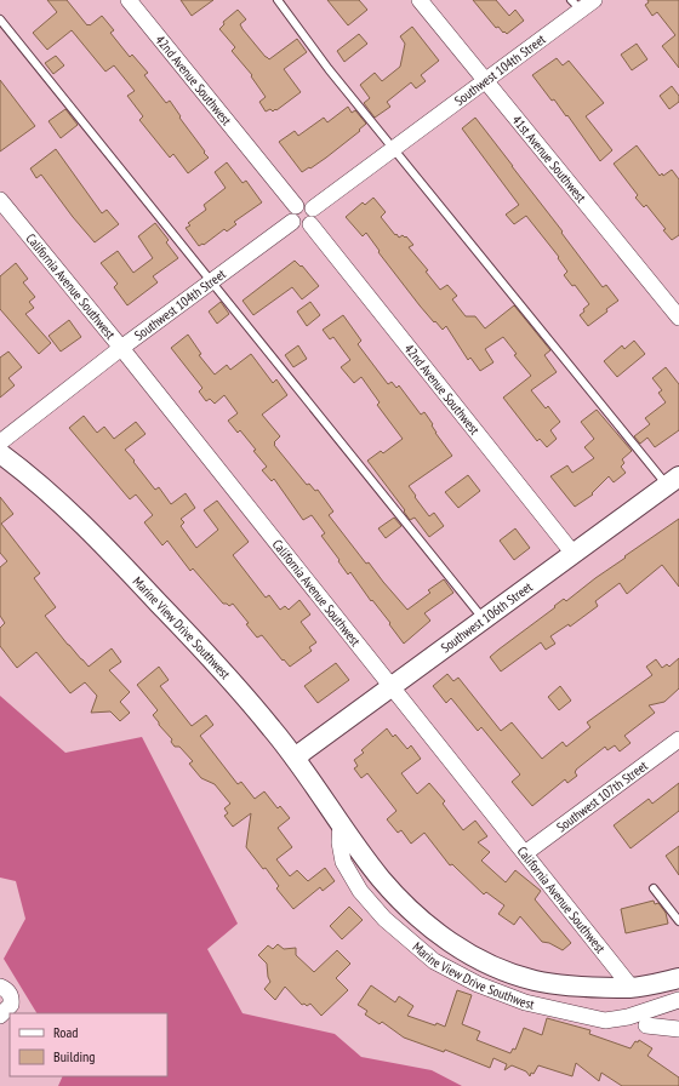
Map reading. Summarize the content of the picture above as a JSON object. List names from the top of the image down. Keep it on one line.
{"streets":{"street":["Southwest 104th Street","42nd Avenue Southwest","41st Avenue Southwest","California Avenue Southwest","Southwest 106th Street","Marine View Drive Southwest","Southwest 107th Street"]},"crossings":[["Southwest 104th Street","42nd Avenue Southwest"],["Southwest 104th Street","41st Avenue Southwest"],["Southwest 104th Street","California Avenue Southwest"],["42nd Avenue Southwest","Southwest 106th Street"],["California Avenue Southwest","Southwest 106th Street"],["California Avenue Southwest","Marine View Drive Southwest"],["California Avenue Southwest","Southwest 107th Street"],["Southwest 106th Street","Marine View Drive Southwest"]],"legend":["Road","Building"]}
